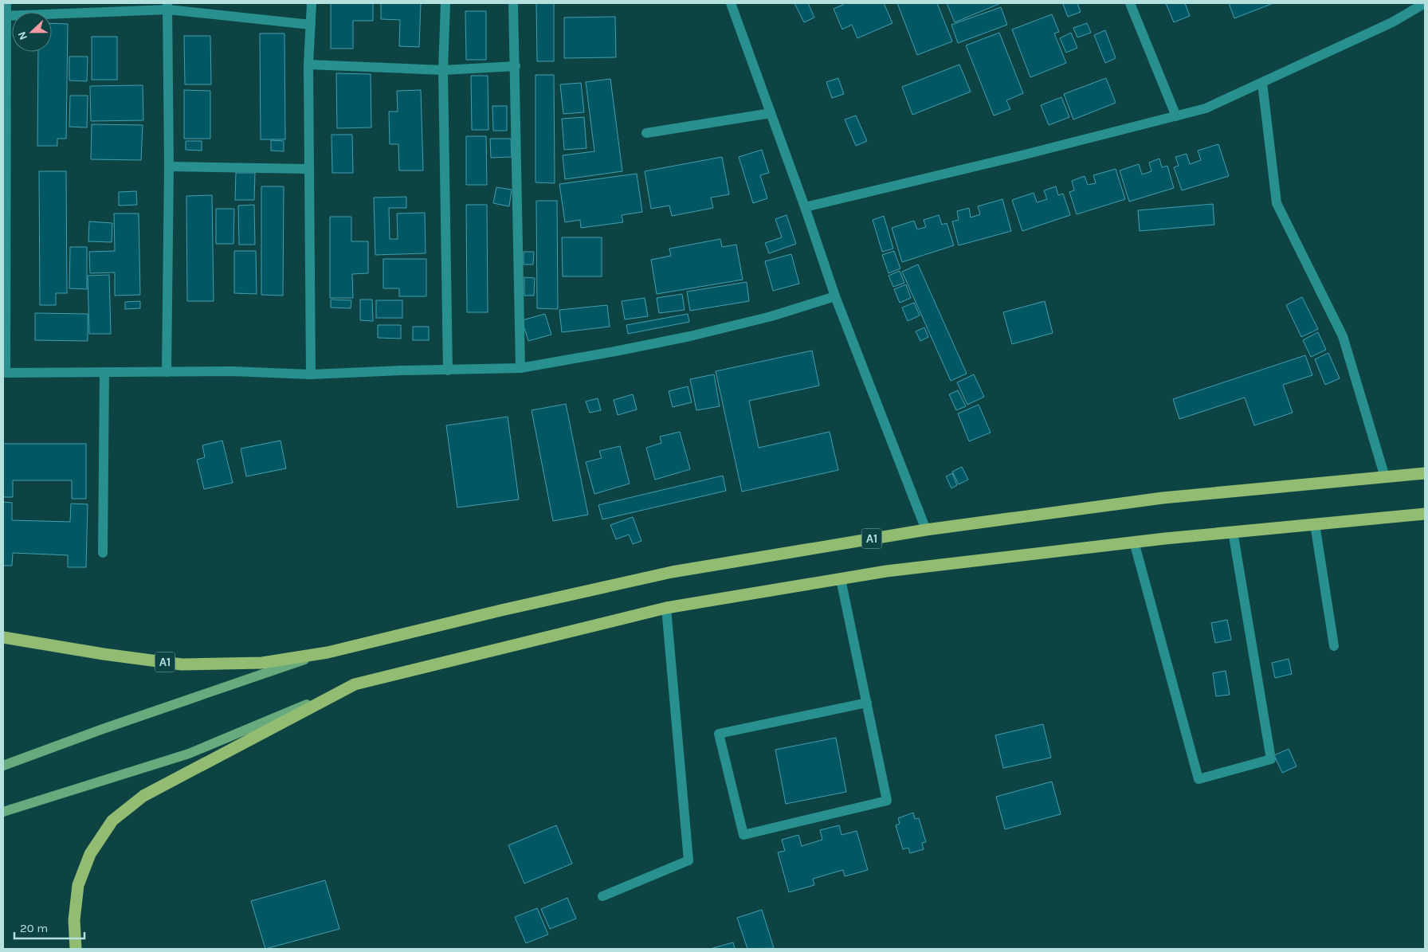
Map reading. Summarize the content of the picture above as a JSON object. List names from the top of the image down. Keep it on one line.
{"streets":{"highway":["A1"]},"scale_bar":"20 m","north":"left"}
